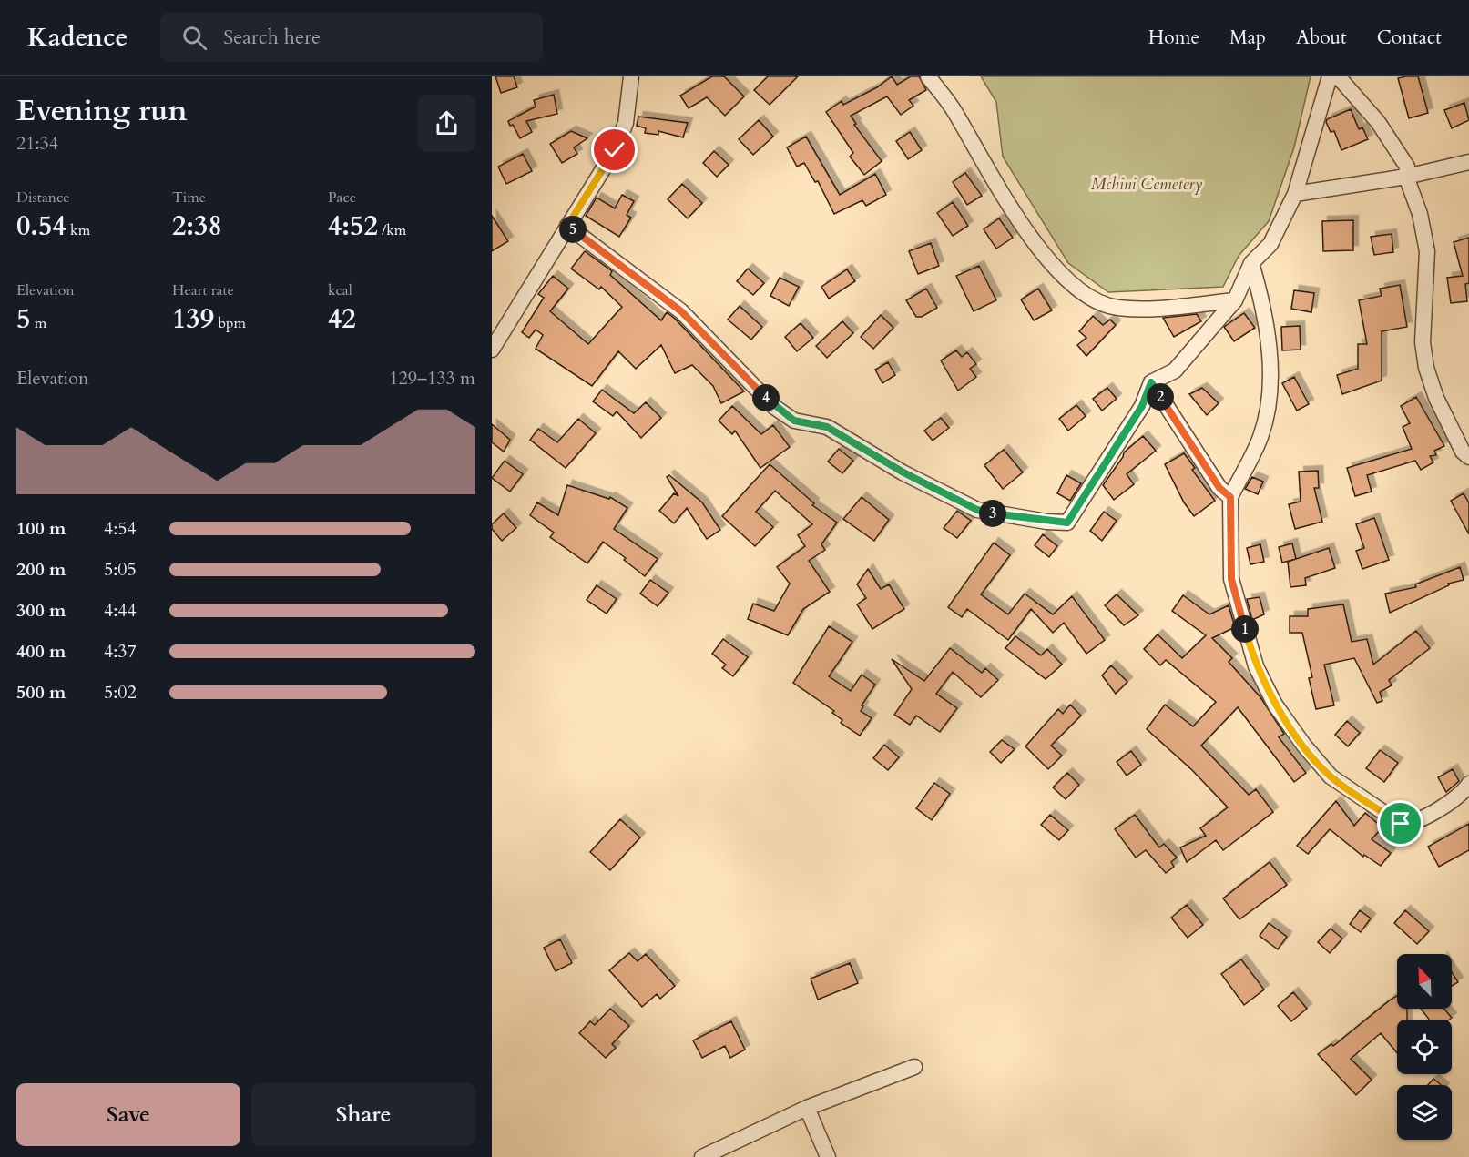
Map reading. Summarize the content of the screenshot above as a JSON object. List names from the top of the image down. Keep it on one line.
{"parks":["Mchini Cemetery"],"north":"top left","page":{"header":"Kadence","search":"Search here","nav":["Home","Map","About","Contact"],"heading":["Evening run","21:34"],"stats":[["Distance","0.54 km"],["Time","2:38"],["Pace","4:52 /km"],["Elevation","5 m"],["Heart rate","139 bpm"],["kcal","42"]],"pins":["5","2","4","3","1"],"chart":["Elevation","129–133 m"],"list":[{"name":"100 m","note":"4:54"},{"name":"200 m","note":"5:05"},{"name":"300 m","note":"4:44"},{"name":"400 m","note":"4:37"},{"name":"500 m","note":"5:02"}],"buttons":["Save","Share"]}}
